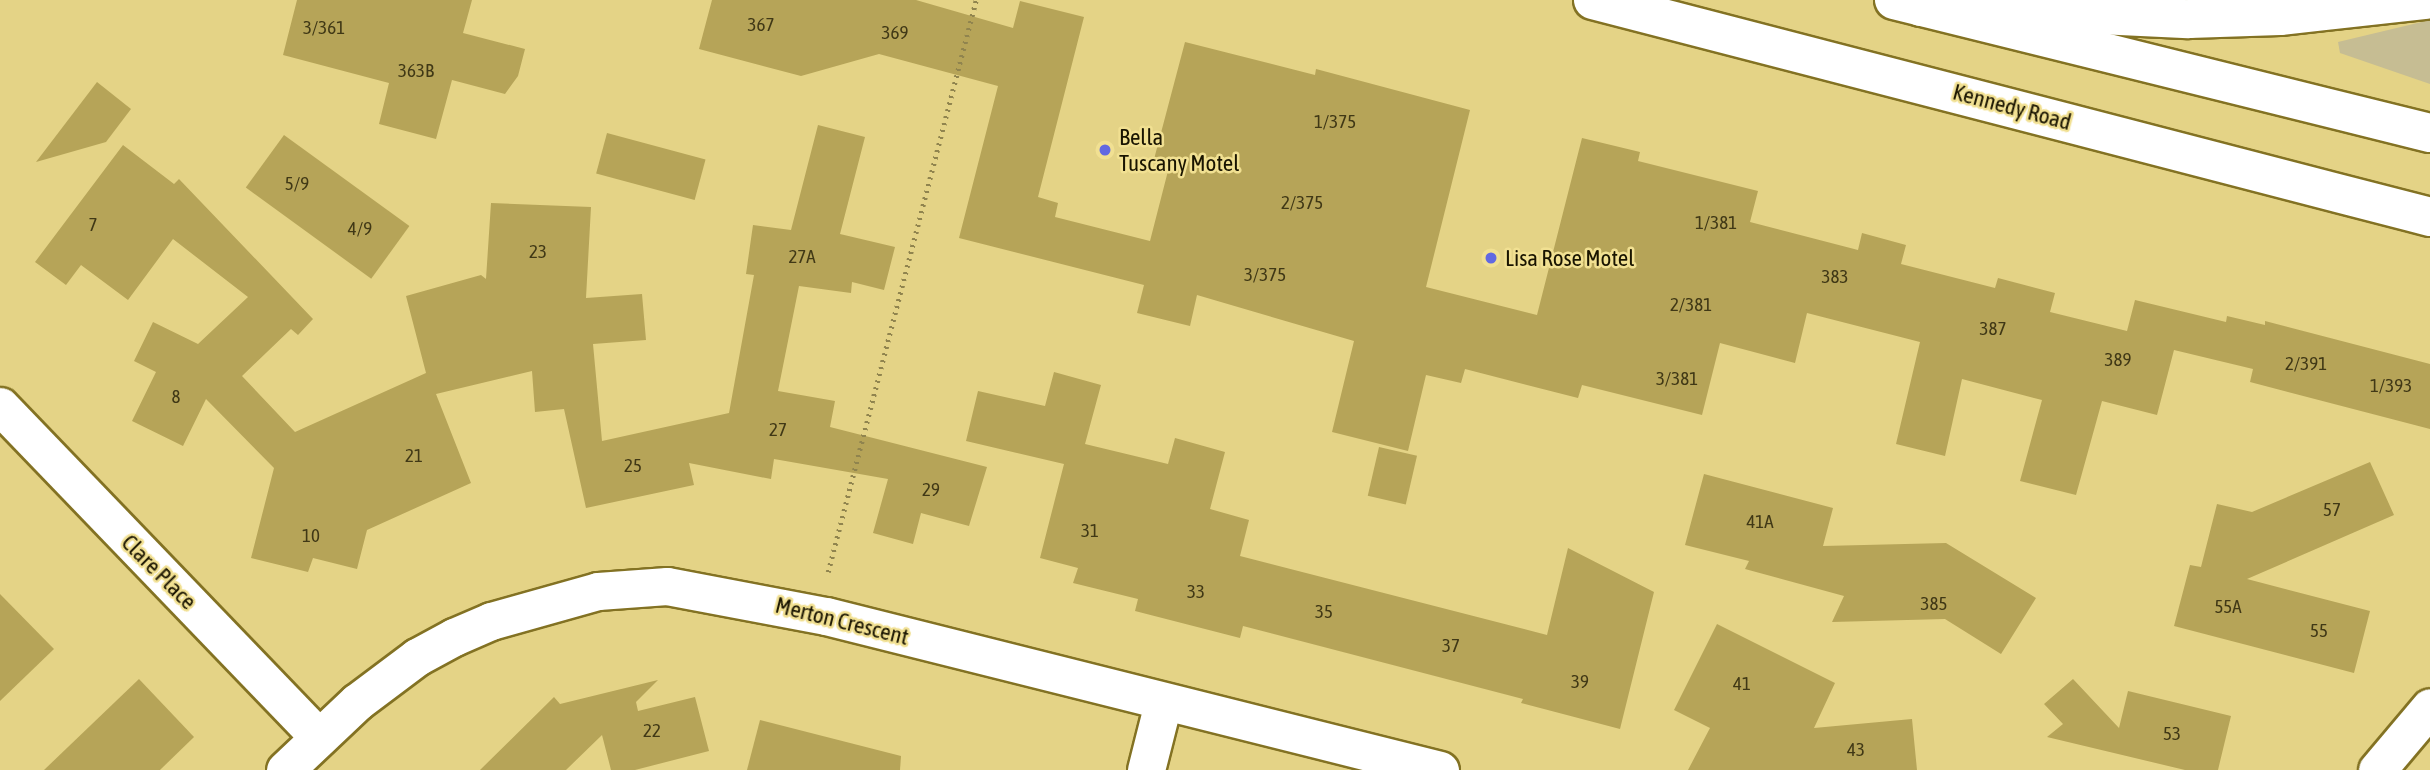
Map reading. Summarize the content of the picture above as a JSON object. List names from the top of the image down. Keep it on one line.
{"streets":{"main road":["Kennedy Road"],"street":["Clare Place","Merton Crescent"]},"crossings":[["Clare Place","Merton Crescent"]],"places":["Bella Tuscany Motel","Lisa Rose Motel"],"house_numbers":["367","3/361","369","363B","1/375","5/9","2/375","1/381","7","4/9","23","27A","3/375","383","2/381","387","389","2/391","3/381","1/393","8","27","21","25","29","57","41A","31","10","33","385","55A","35","55","37","39","41","22","53","43"]}
